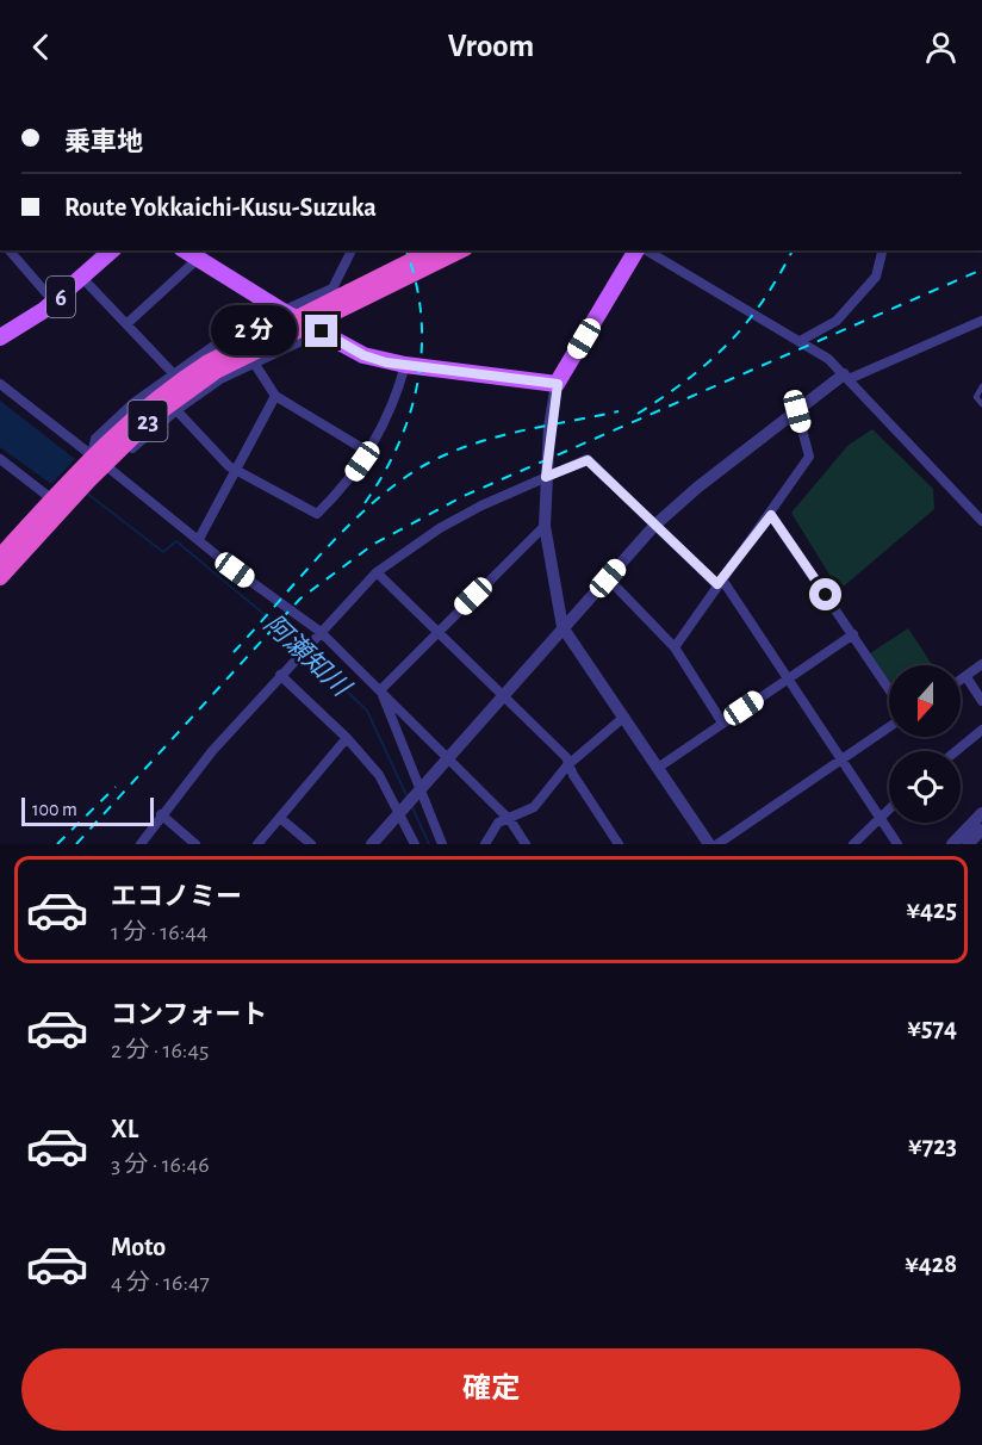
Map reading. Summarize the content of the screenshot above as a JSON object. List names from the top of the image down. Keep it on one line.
{"streets":{"highway":["23"],"main road":["6"]},"water":["阿瀬知川"],"scale_bar":"100 m","north":"bottom","page":{"header":"Vroom","banner":["乗車地","Route Yokkaichi-Kusu-Suzuka"],"bubble":"2 分","scale":"100 m","list":[{"name":"エコノミー","note":"1 分 · 16:44","value":"¥425"},{"name":"コンフォート","note":"2 分 · 16:45","value":"¥574"},{"name":"XL","note":"3 分 · 16:46","value":"¥723"},{"name":"Moto","note":"4 分 · 16:47","value":"¥428"}],"buttons":"確定"}}
